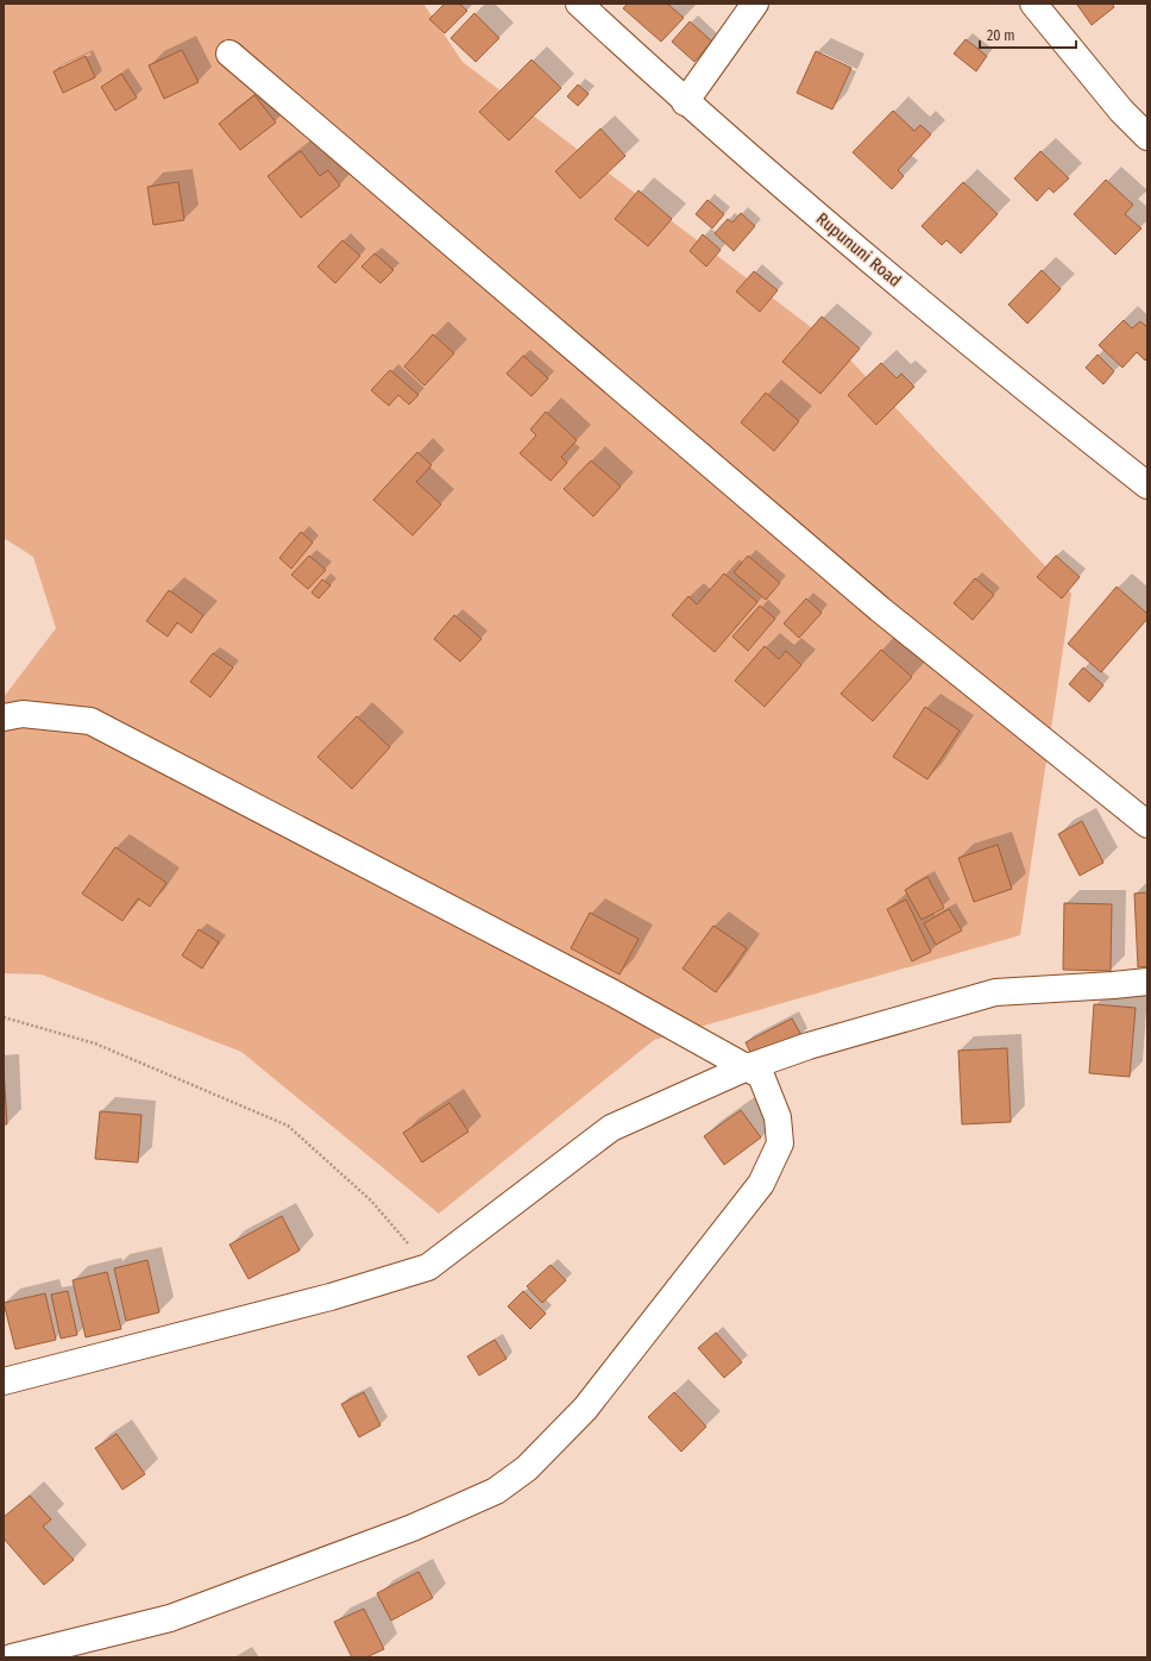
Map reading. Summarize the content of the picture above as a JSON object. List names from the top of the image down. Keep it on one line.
{"streets":{"street":["Rupununi Road"]},"scale_bar":"20 m"}
